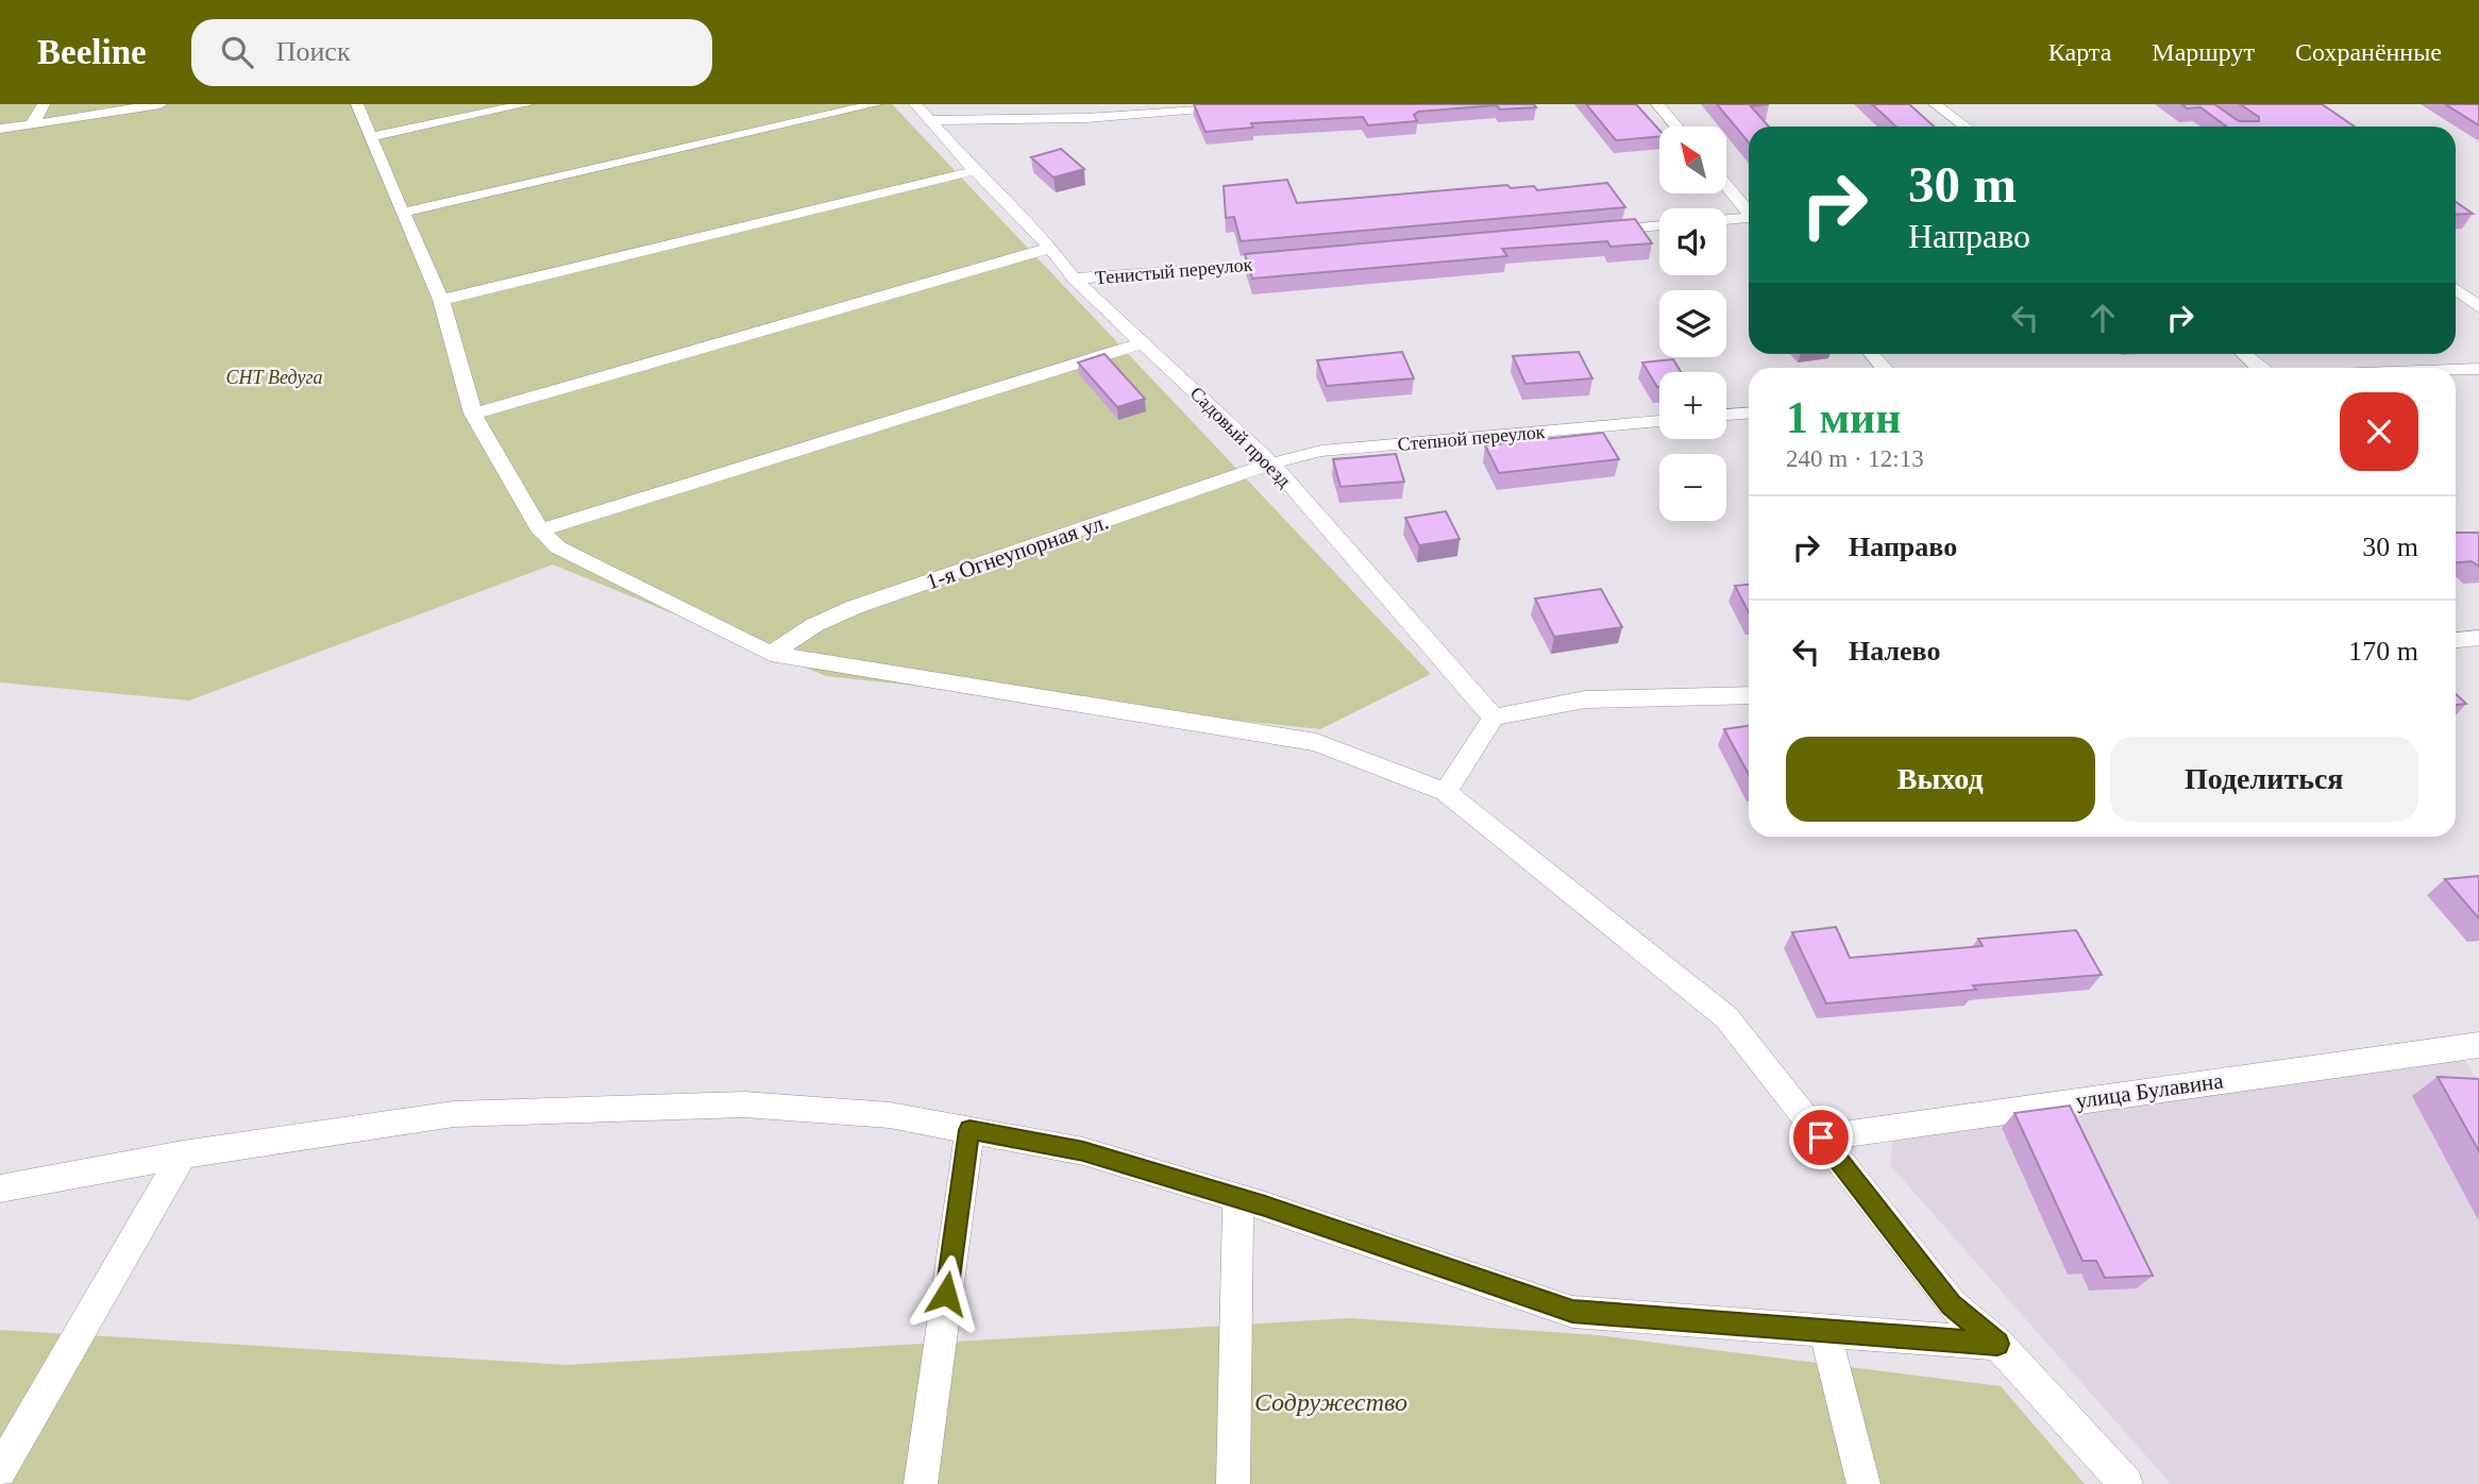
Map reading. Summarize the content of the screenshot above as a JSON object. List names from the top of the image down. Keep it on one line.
{"streets":{"street":["Тенистый переулок","Садовый проезд","Степной переулок","1-я Огнеупорная ул.","улица Булавина"]},"crossings":[["Тенистый переулок","Садовый проезд"],["Садовый проезд","Степной переулок"],["Садовый проезд","1-я Огнеупорная ул."],["Степной переулок","1-я Огнеупорная ул."]],"parks":["СНТ Ведуга","Содружество"],"north":"top left","page":{"header":"Beeline","search":"Поиск","nav":["Карта","Маршрут","Сохранённые"],"map_buttons":["+","−"],"turn":["30 m","Направо"],"heading":["1 мин","240 m · 12:13"],"list":[{"name":"Направо","value":"30 m"},{"name":"Налево","value":"170 m"}],"buttons":["Выход","Поделиться"]}}
